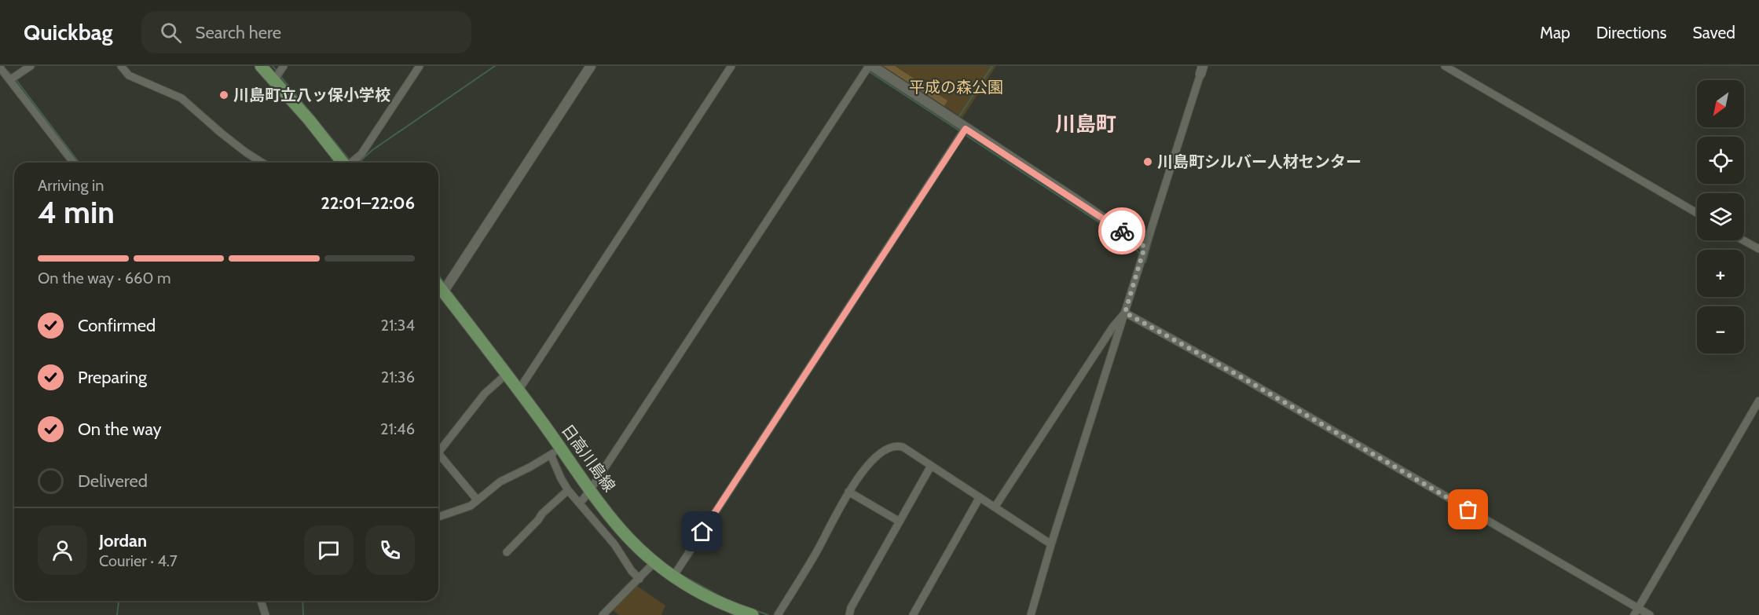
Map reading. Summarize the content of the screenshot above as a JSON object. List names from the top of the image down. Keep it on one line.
{"streets":{"main road":["日高川島線"]},"districts":["川島町"],"parks":["平成の森公園"],"places":["川島町立八ッ保小学校","川島町シルバー人材センター"],"north":"bottom left","page":{"header":"Quickbag","search":"Search here","nav":["Map","Directions","Saved"],"map_buttons":["+","−"],"heading":["4 min","Arriving in","22:01–22:06"],"panel":["Jordan","Courier · 4.7"],"bar":"On the way · 660 m","list":[["Confirmed","21:34"],["Preparing","21:36"],["On the way","21:46"],"Delivered"]}}
